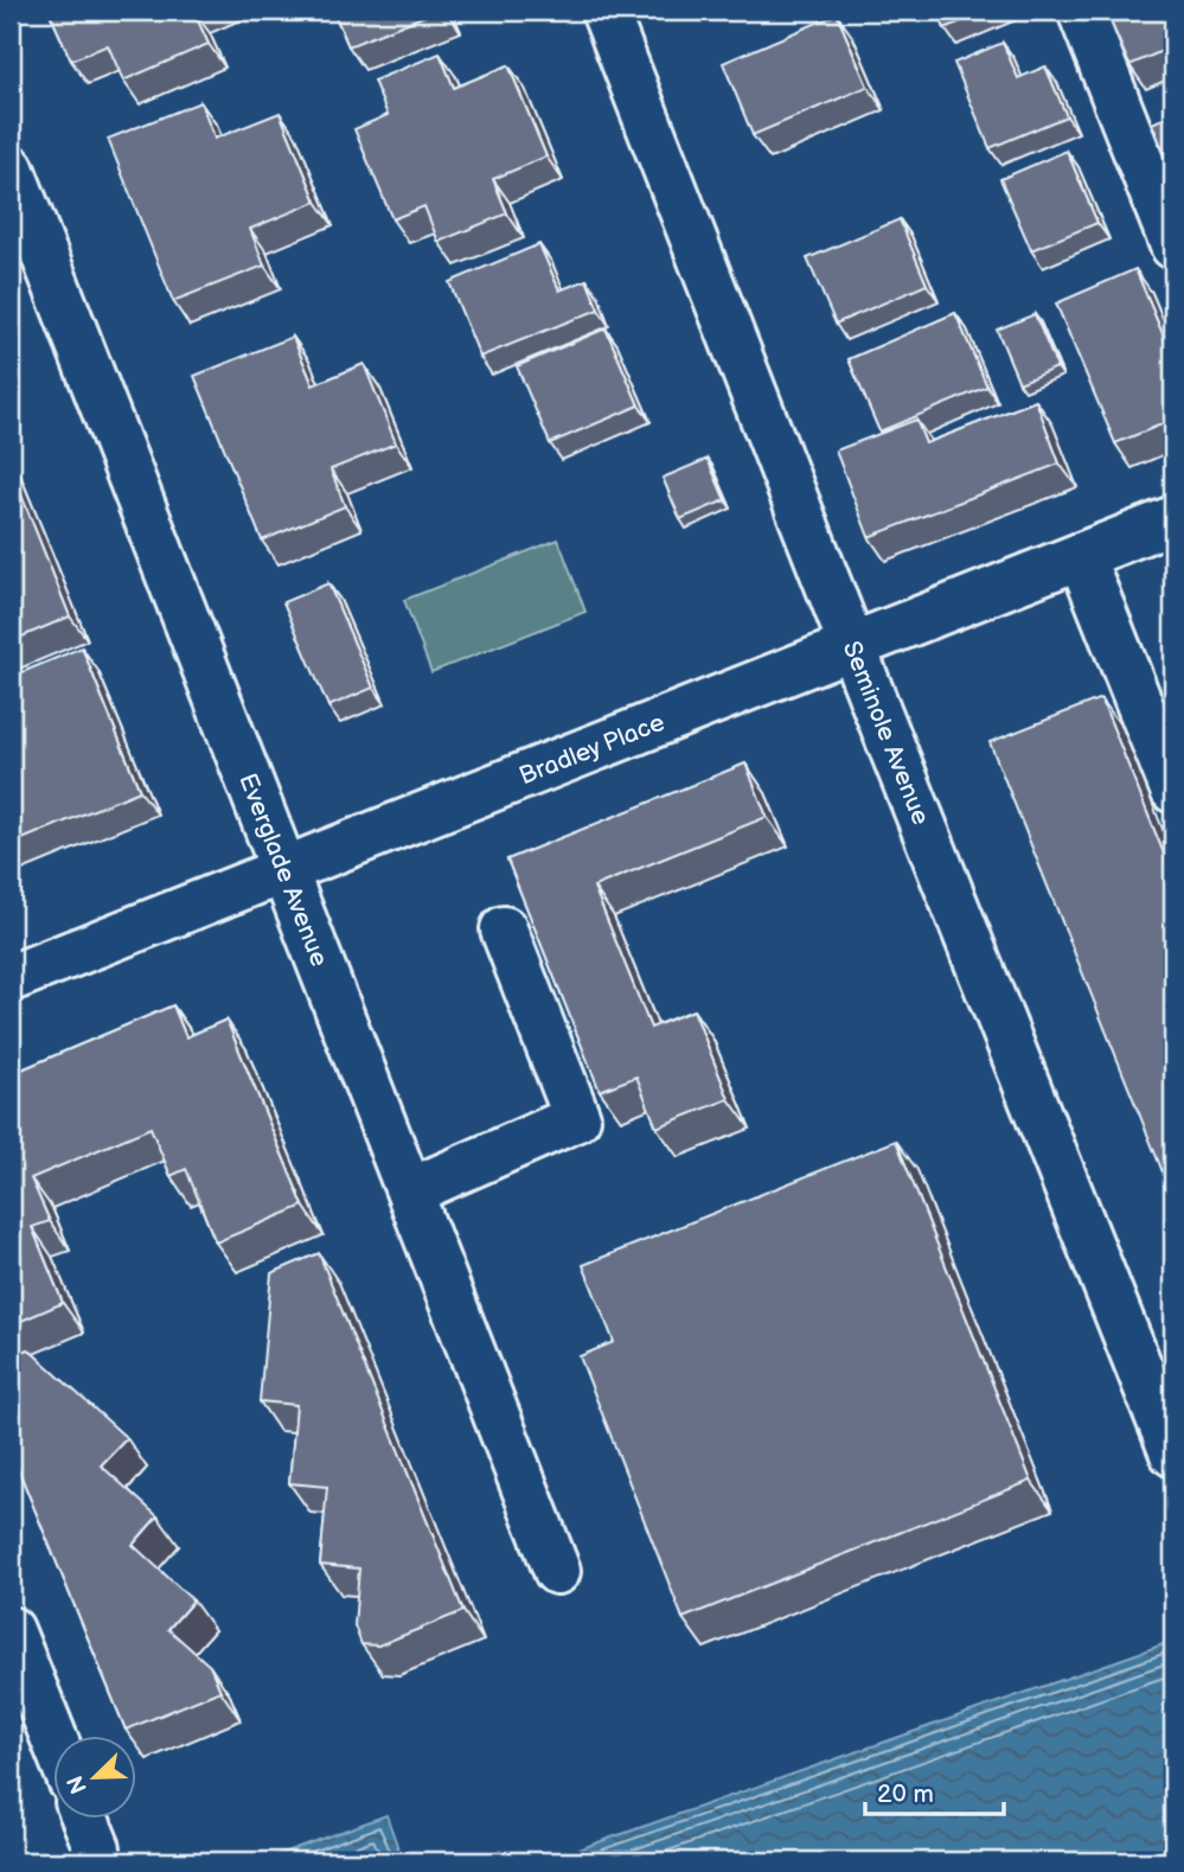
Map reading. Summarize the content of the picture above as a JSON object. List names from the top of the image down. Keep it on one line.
{"streets":{"street":["Seminole Avenue","Bradley Place","Everglade Avenue"]},"crossings":[["Seminole Avenue","Bradley Place"],["Bradley Place","Everglade Avenue"]],"scale_bar":"20 m","north":"bottom left"}
